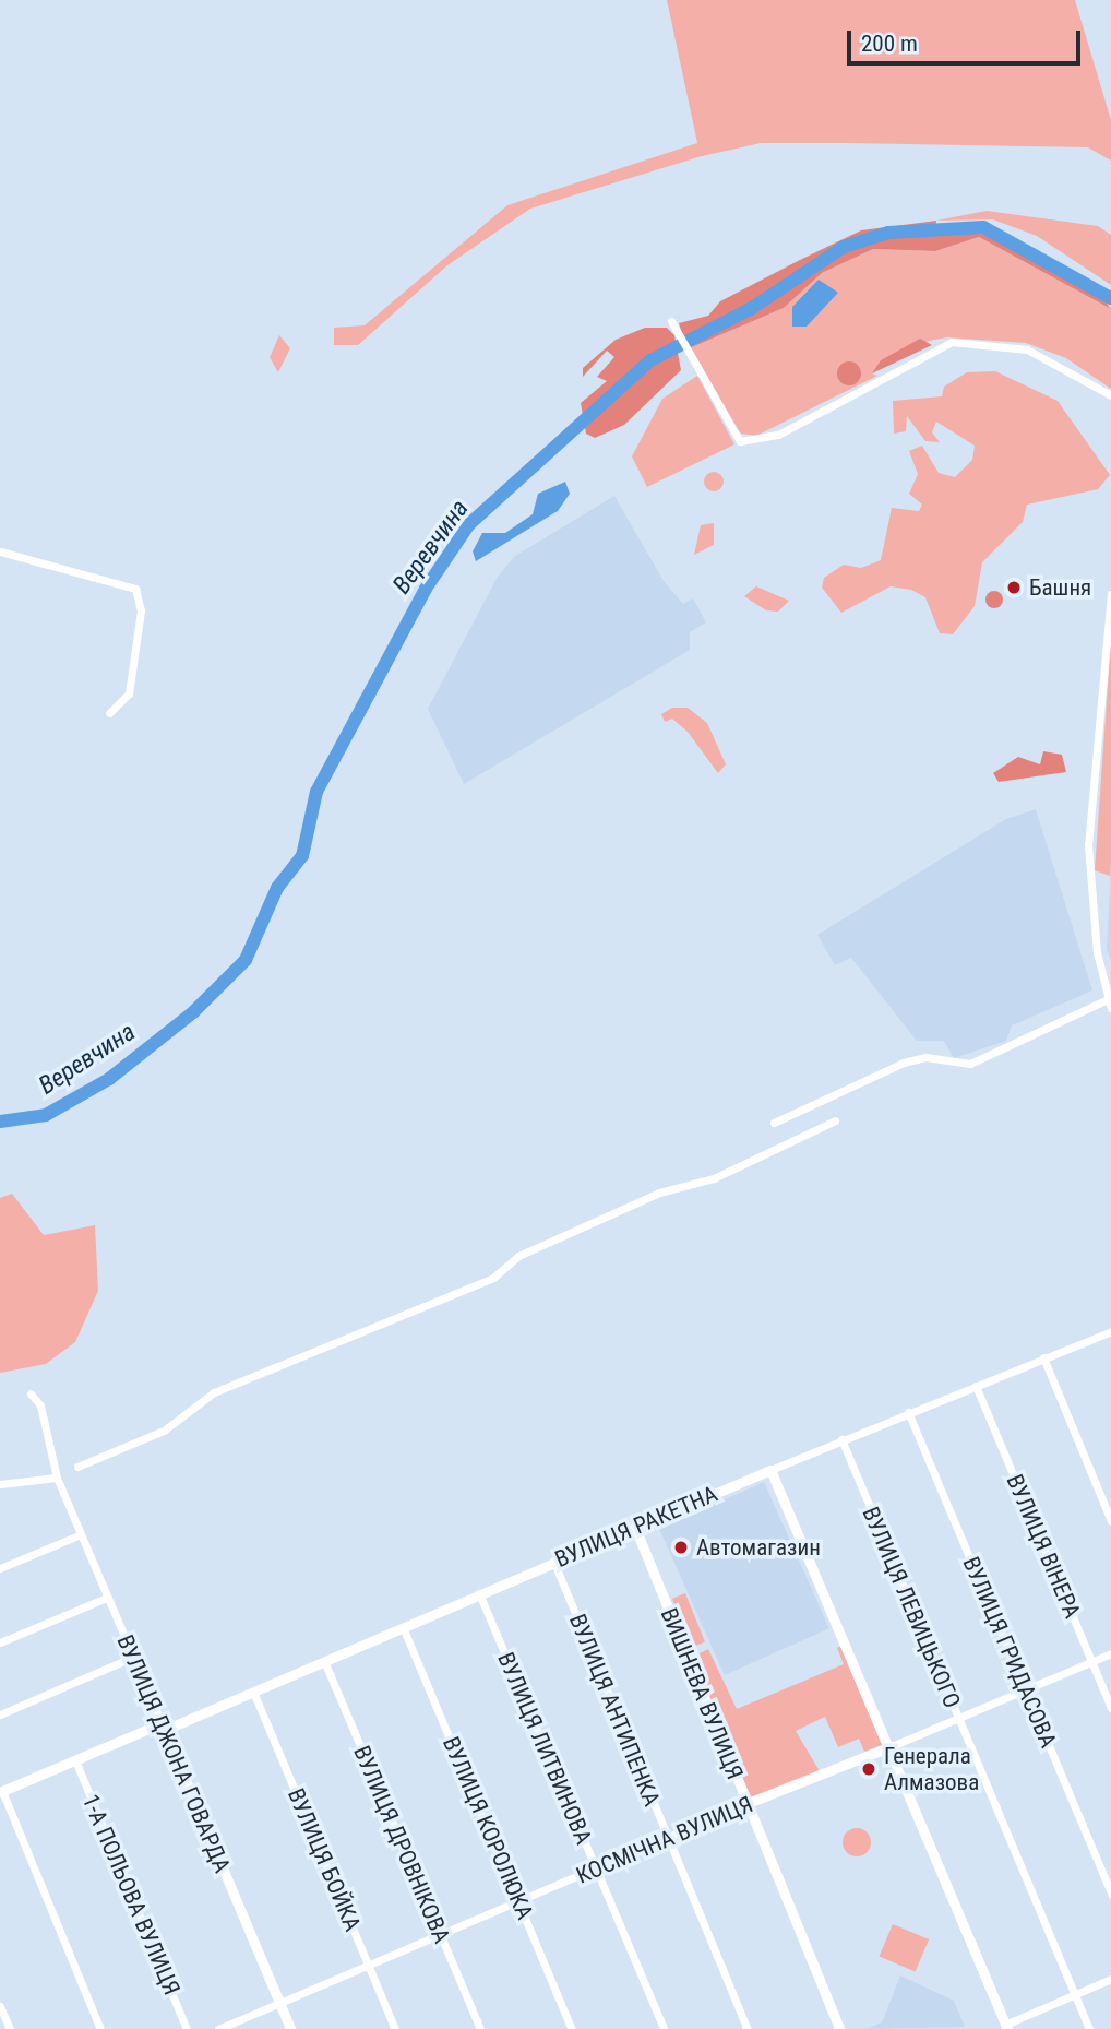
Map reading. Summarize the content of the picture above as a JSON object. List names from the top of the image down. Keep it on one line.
{"streets":{"street":["ВУЛИЦЯ РАКЕТНА","ВУЛИЦЯ ВІНЕРА","ВУЛИЦЯ ЛЕВИЦЬКОГО","ВУЛИЦЯ ГРИДАСОВА","ВИШНЕВА ВУЛИЦЯ","ВУЛИЦЯ АНТИПЕНКА","ВУЛИЦЯ ЛИТВИНОВА","ВУЛИЦЯ ДЖОНА ГОВАРДА","ВУЛИЦЯ КОРОЛЮКА","КОСМІЧНА ВУЛИЦЯ","ВУЛИЦЯ ДРОВНІКОВА","ВУЛИЦЯ БОЙКА","1-А ПОЛЬОВА ВУЛИЦЯ"]},"crossings":[["ВУЛИЦЯ РАКЕТНА","ВУЛИЦЯ ВІНЕРА"],["ВУЛИЦЯ РАКЕТНА","ВУЛИЦЯ ЛЕВИЦЬКОГО"],["ВУЛИЦЯ РАКЕТНА","ВУЛИЦЯ ГРИДАСОВА"],["ВУЛИЦЯ РАКЕТНА","ВИШНЕВА ВУЛИЦЯ"],["ВУЛИЦЯ РАКЕТНА","ВУЛИЦЯ АНТИПЕНКА"],["ВУЛИЦЯ РАКЕТНА","ВУЛИЦЯ ЛИТВИНОВА"],["ВУЛИЦЯ РАКЕТНА","ВУЛИЦЯ ДЖОНА ГОВАРДА"],["ВУЛИЦЯ РАКЕТНА","ВУЛИЦЯ КОРОЛЮКА"],["ВУЛИЦЯ РАКЕТНА","ВУЛИЦЯ ДРОВНІКОВА"],["ВУЛИЦЯ РАКЕТНА","ВУЛИЦЯ БОЙКА"],["ВУЛИЦЯ РАКЕТНА","1-А ПОЛЬОВА ВУЛИЦЯ"],["ВУЛИЦЯ ВІНЕРА","КОСМІЧНА ВУЛИЦЯ"],["ВУЛИЦЯ ЛЕВИЦЬКОГО","КОСМІЧНА ВУЛИЦЯ"],["ВУЛИЦЯ ГРИДАСОВА","КОСМІЧНА ВУЛИЦЯ"],["ВИШНЕВА ВУЛИЦЯ","КОСМІЧНА ВУЛИЦЯ"],["ВУЛИЦЯ АНТИПЕНКА","КОСМІЧНА ВУЛИЦЯ"],["ВУЛИЦЯ ЛИТВИНОВА","КОСМІЧНА ВУЛИЦЯ"],["ВУЛИЦЯ ДЖОНА ГОВАРДА","КОСМІЧНА ВУЛИЦЯ"],["ВУЛИЦЯ КОРОЛЮКА","КОСМІЧНА ВУЛИЦЯ"],["КОСМІЧНА ВУЛИЦЯ","ВУЛИЦЯ ДРОВНІКОВА"],["КОСМІЧНА ВУЛИЦЯ","ВУЛИЦЯ БОЙКА"]],"water":["Веревчина"],"places":["Башня","Автомагазин","Генерала Алмазова"],"scale_bar":"200 m"}
